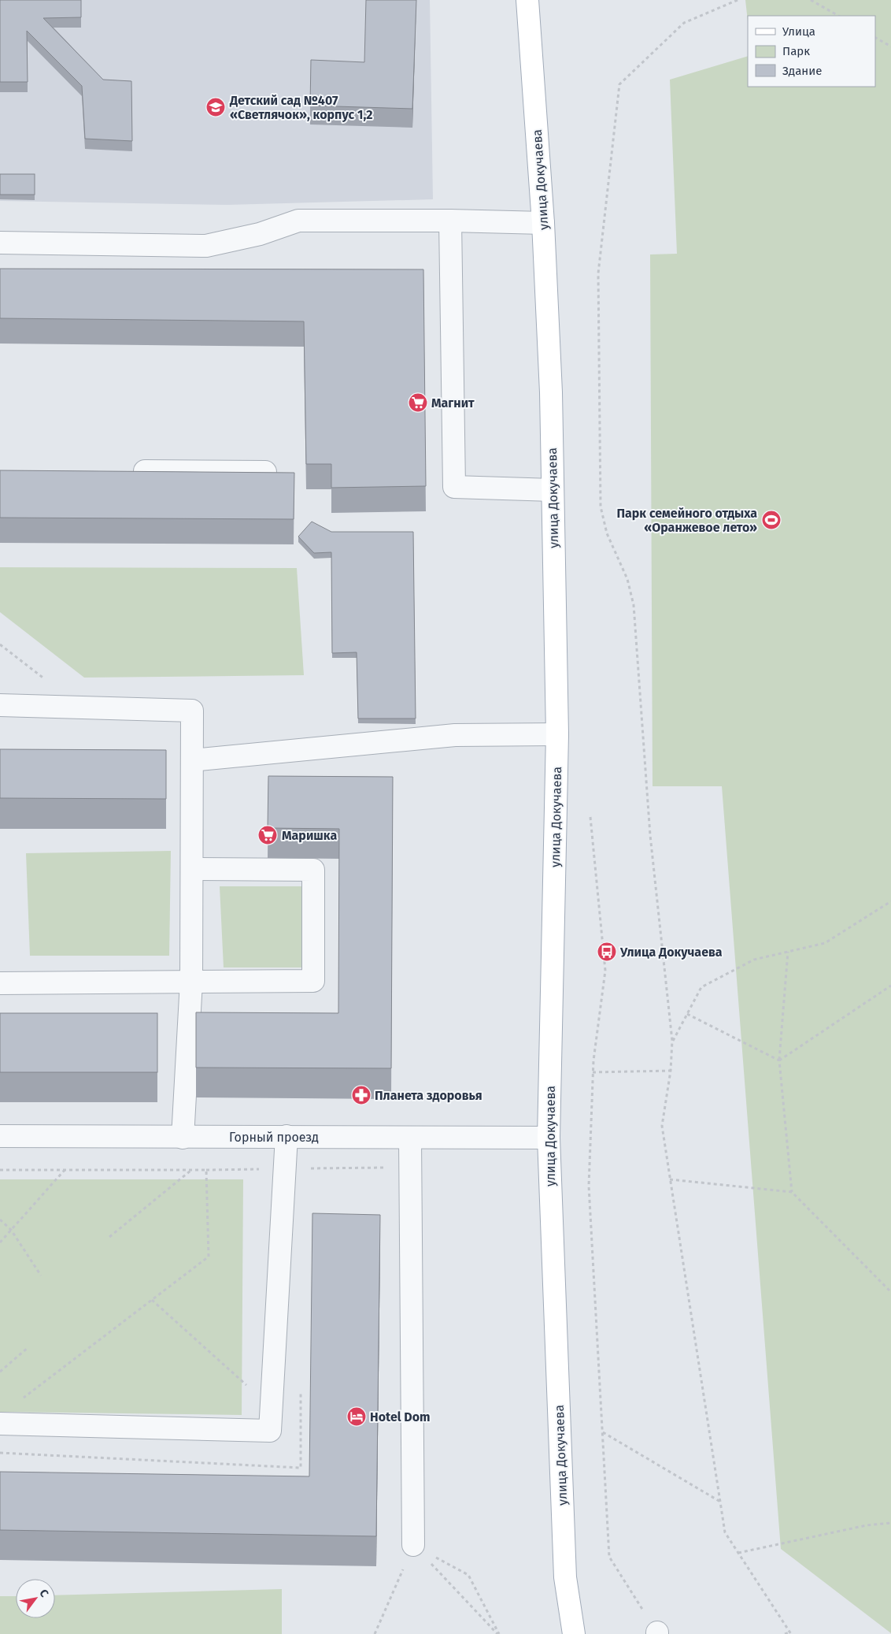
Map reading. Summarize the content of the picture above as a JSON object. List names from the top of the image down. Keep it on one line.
{"streets":{"main road":["улица Докучаева"],"street":["Горный проезд"]},"crossings":[["улица Докучаева","Горный проезд"]],"places":{"school or university":["Детский сад №407 «Светлячок», корпус 1,2"],"supermarket":["Магнит","Маришка"],"sports":["Парк семейного отдыха «Оранжевое лето»"],"bus stop":["Улица Докучаева"],"pharmacy":["Планета здоровья"],"hotel":["Hotel Dom"]},"legend":["Улица","Парк","Здание"],"north":"top right"}
